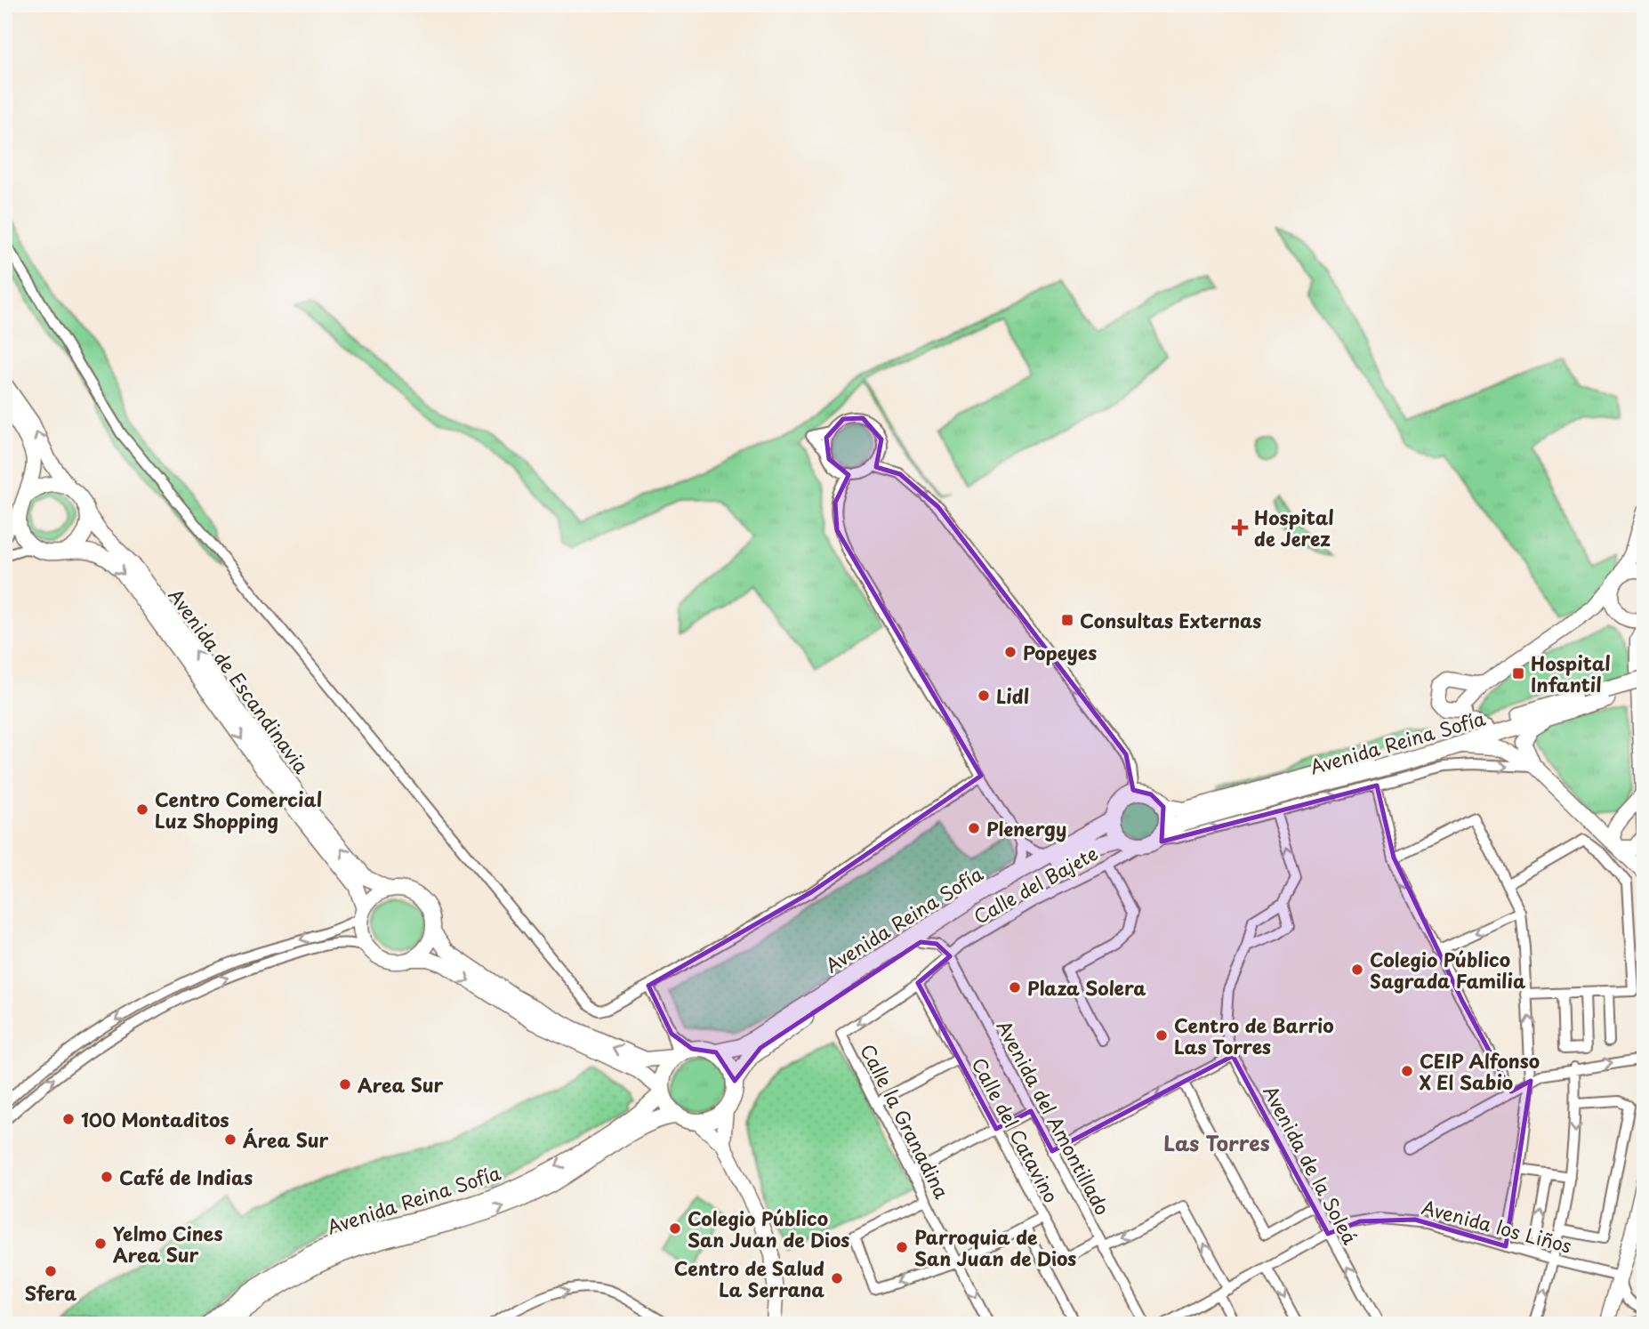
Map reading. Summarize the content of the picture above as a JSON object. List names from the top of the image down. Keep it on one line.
{"streets":{"main road":["Avenida Reina Sofía"],"street":["Avenida de Escandinavia","Calle del Bajete","Avenida del Amontillado","Calle la Granadina","Calle del Catavino","Avenida de la Soleá","Avenida los Liños"]},"crossings":[["Avenida Reina Sofía","Calle del Bajete"],["Calle del Bajete","Avenida del Amontillado"],["Calle del Bajete","Calle la Granadina"],["Calle del Bajete","Calle del Catavino"],["Avenida del Amontillado","Calle del Catavino"],["Avenida de la Soleá","Avenida los Liños"]],"districts":["Las Torres"],"places":{"health":["Hospital de Jerez"],"transit":["Consultas Externas","Hospital Infantil"],"other":["Popeyes","Lidl","Centro Comercial Luz Shopping","Plenergy","Colegio Público Sagrada Familia","Plaza Solera","Centro de Barrio Las Torres","CEIP Alfonso X El Sabio","Area Sur","100 Montaditos","Área Sur","Café de Indias","Colegio Público San Juan de Dios","Yelmo Cines Area Sur","Parroquia de San Juan de Dios","Sfera","Centro de Salud La Serrana"]}}
